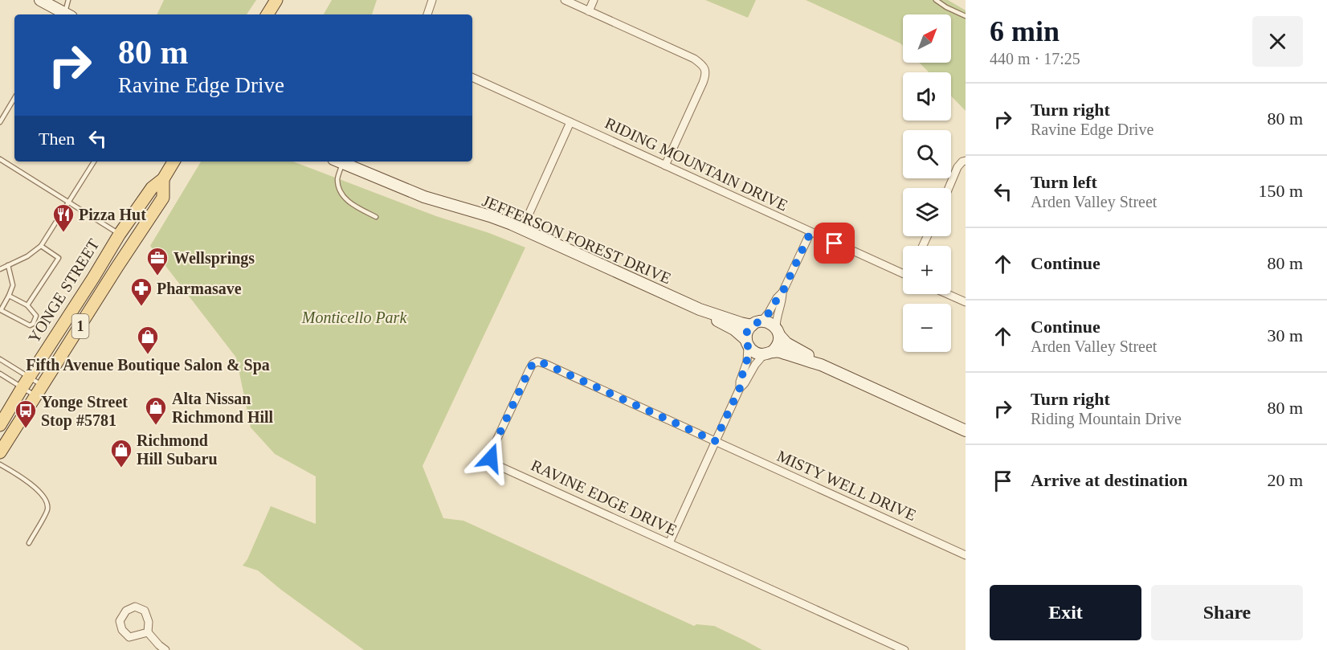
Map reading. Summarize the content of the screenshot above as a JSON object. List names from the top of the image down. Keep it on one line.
{"streets":{"main road":["YONGE STREET","1"],"street":["RIDING MOUNTAIN DRIVE","JEFFERSON FOREST DRIVE","MISTY WELL DRIVE","RAVINE EDGE DRIVE"]},"crossings":[["MISTY WELL DRIVE","RAVINE EDGE DRIVE"]],"parks":["Monticello Park"],"places":{"restaurant":["Pizza Hut"],"office":["Wellsprings"],"pharmacy":["Pharmasave"],"shop":["Fifth Avenue Boutique Salon & Spa","Alta Nissan Richmond Hill","Richmond Hill Subaru"],"bus stop":["Yonge Street Stop #5781"]},"north":"top right","page":{"heading":["6 min","440 m · 17:25"],"map_buttons":["+","−"],"turn":["80 m","Ravine Edge Drive"],"list":[{"name":"Turn right","note":"Ravine Edge Drive","value":"80 m"},{"name":"Turn left","note":"Arden Valley Street","value":"150 m"},{"name":"Continue","value":"80 m"},{"name":"Continue","note":"Arden Valley Street","value":"30 m"},{"name":"Turn right","note":"Riding Mountain Drive","value":"80 m"},{"name":"Arrive at destination","value":"20 m"}],"then":"Then","buttons":["Exit","Share"]}}
